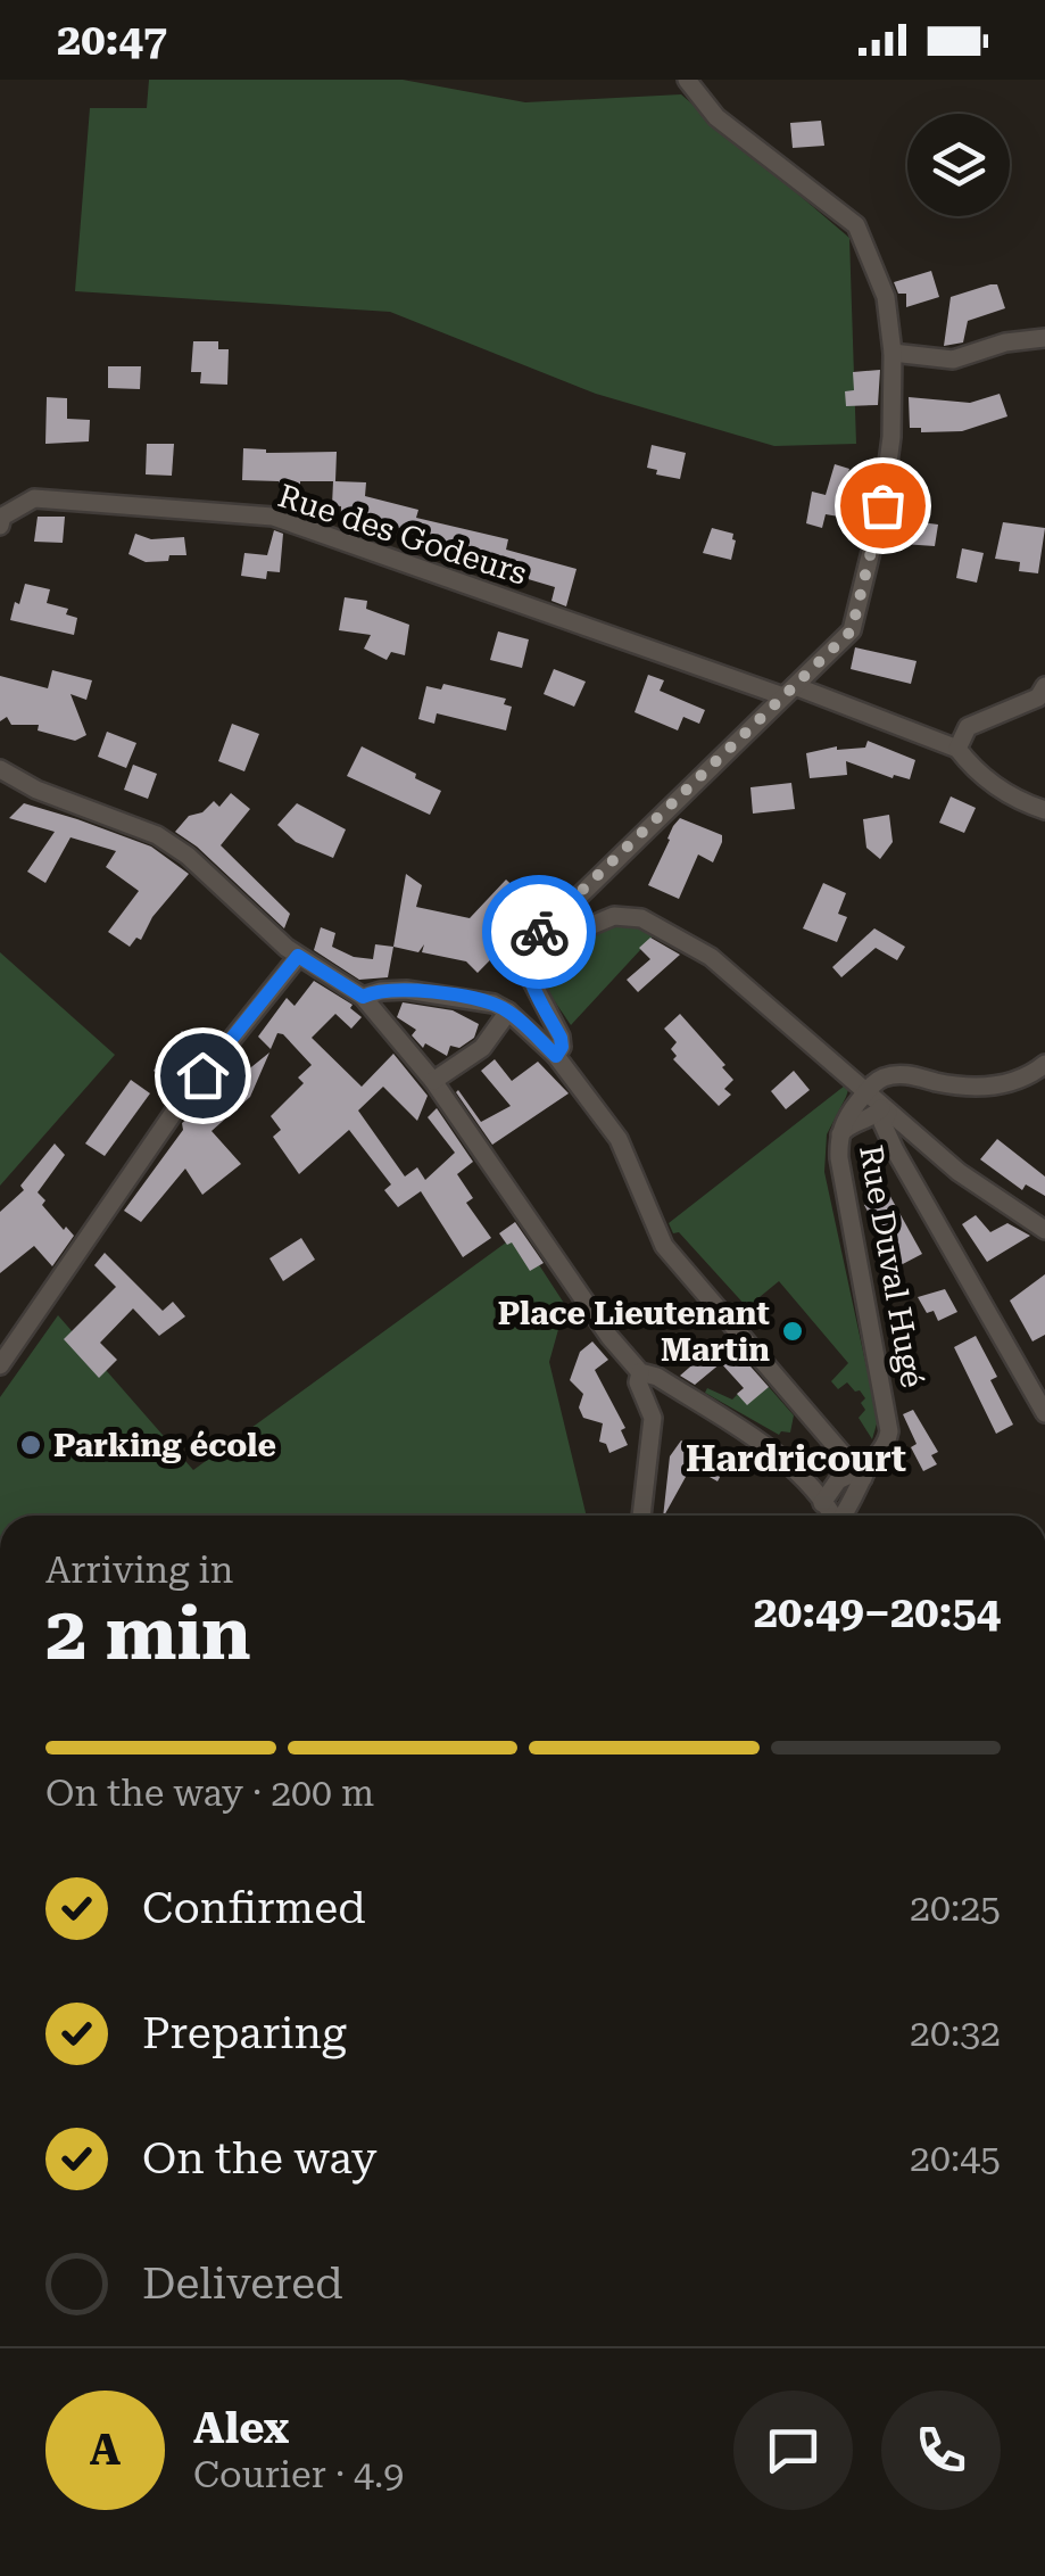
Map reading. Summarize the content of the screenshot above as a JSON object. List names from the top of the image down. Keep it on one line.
{"streets":{"street":["Rue des Godeurs","Rue Duval Hugé"]},"districts":["Hardricourt"],"places":["Place Lieutenant Martin","Parking école"],"page":{"status":"20:47","heading":["2 min","Arriving in","20:49–20:54"],"panel":["Alex","Courier · 4.9"],"bar":"On the way · 200 m","list":[["Confirmed","20:25"],["Preparing","20:32"],["On the way","20:45"],"Delivered"],"round":"A"}}
